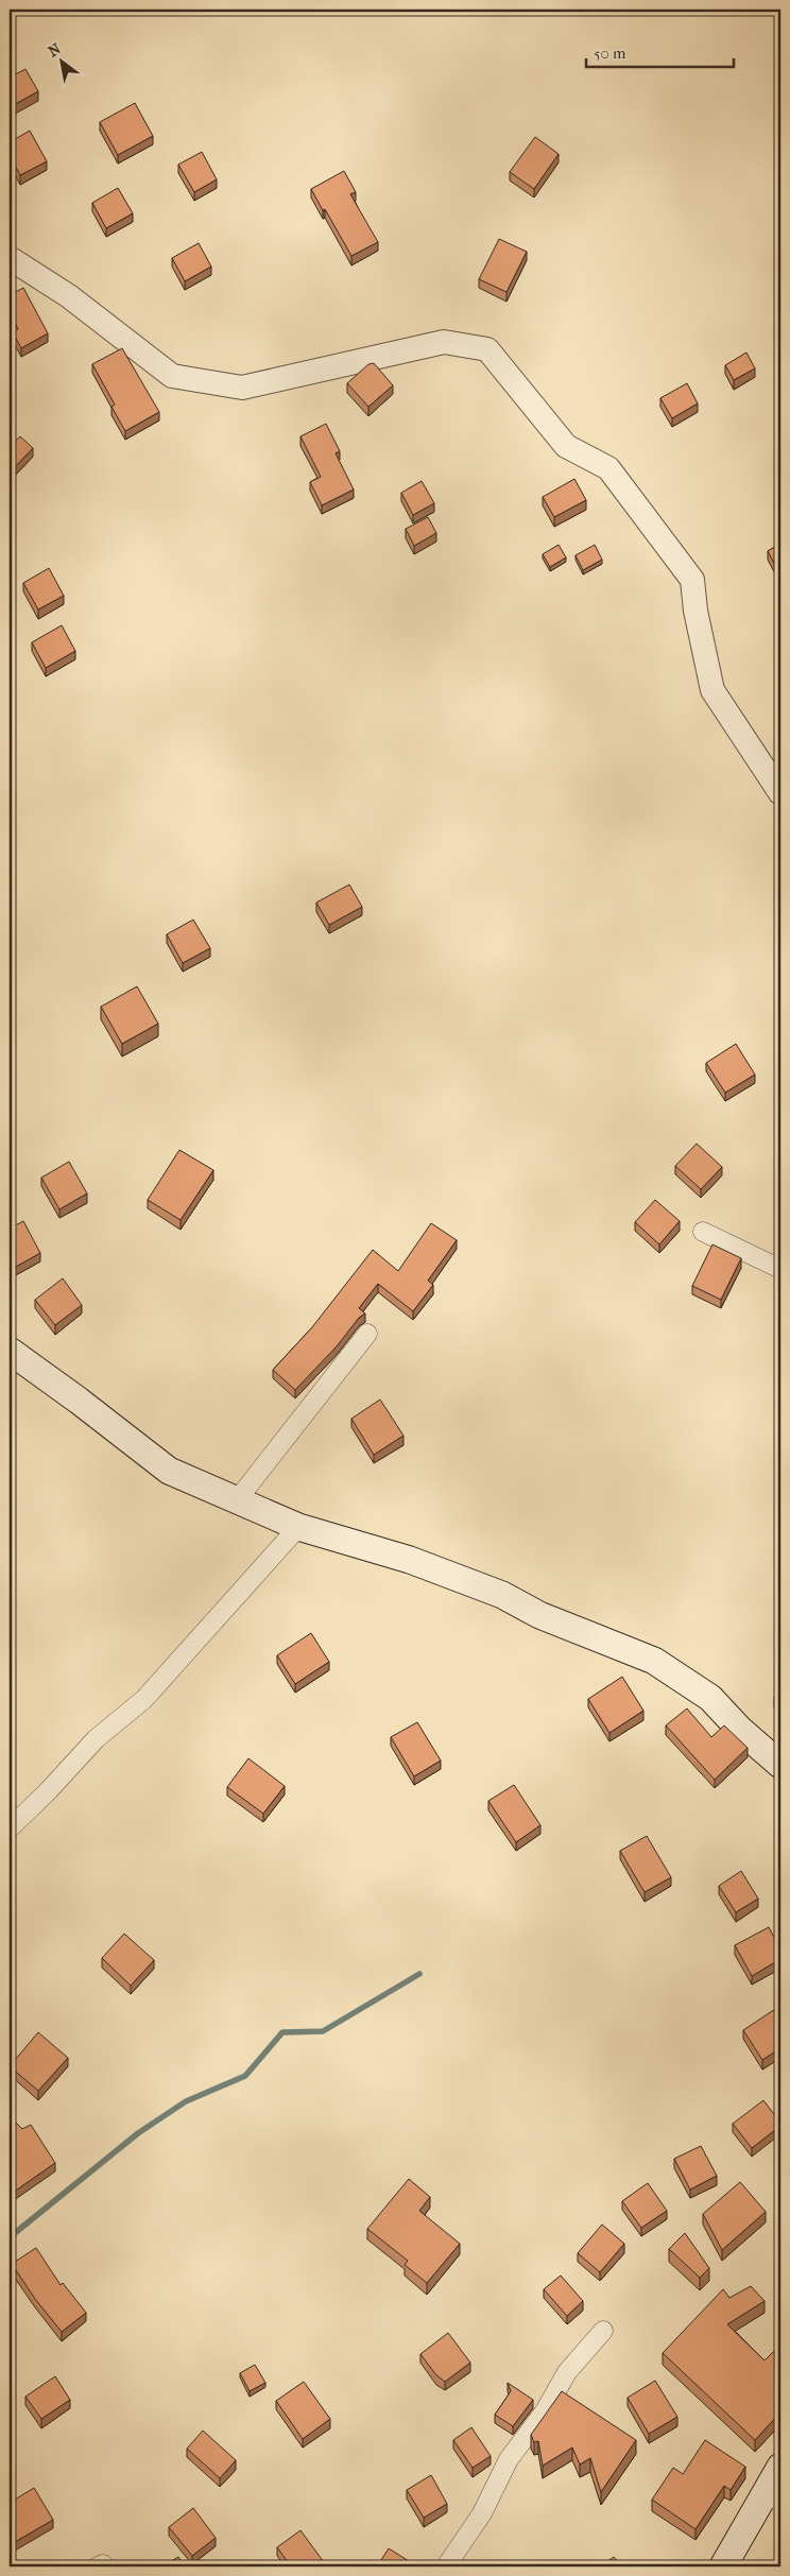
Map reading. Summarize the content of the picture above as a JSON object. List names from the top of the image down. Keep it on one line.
{"scale_bar":"50 m","north":"top left"}
